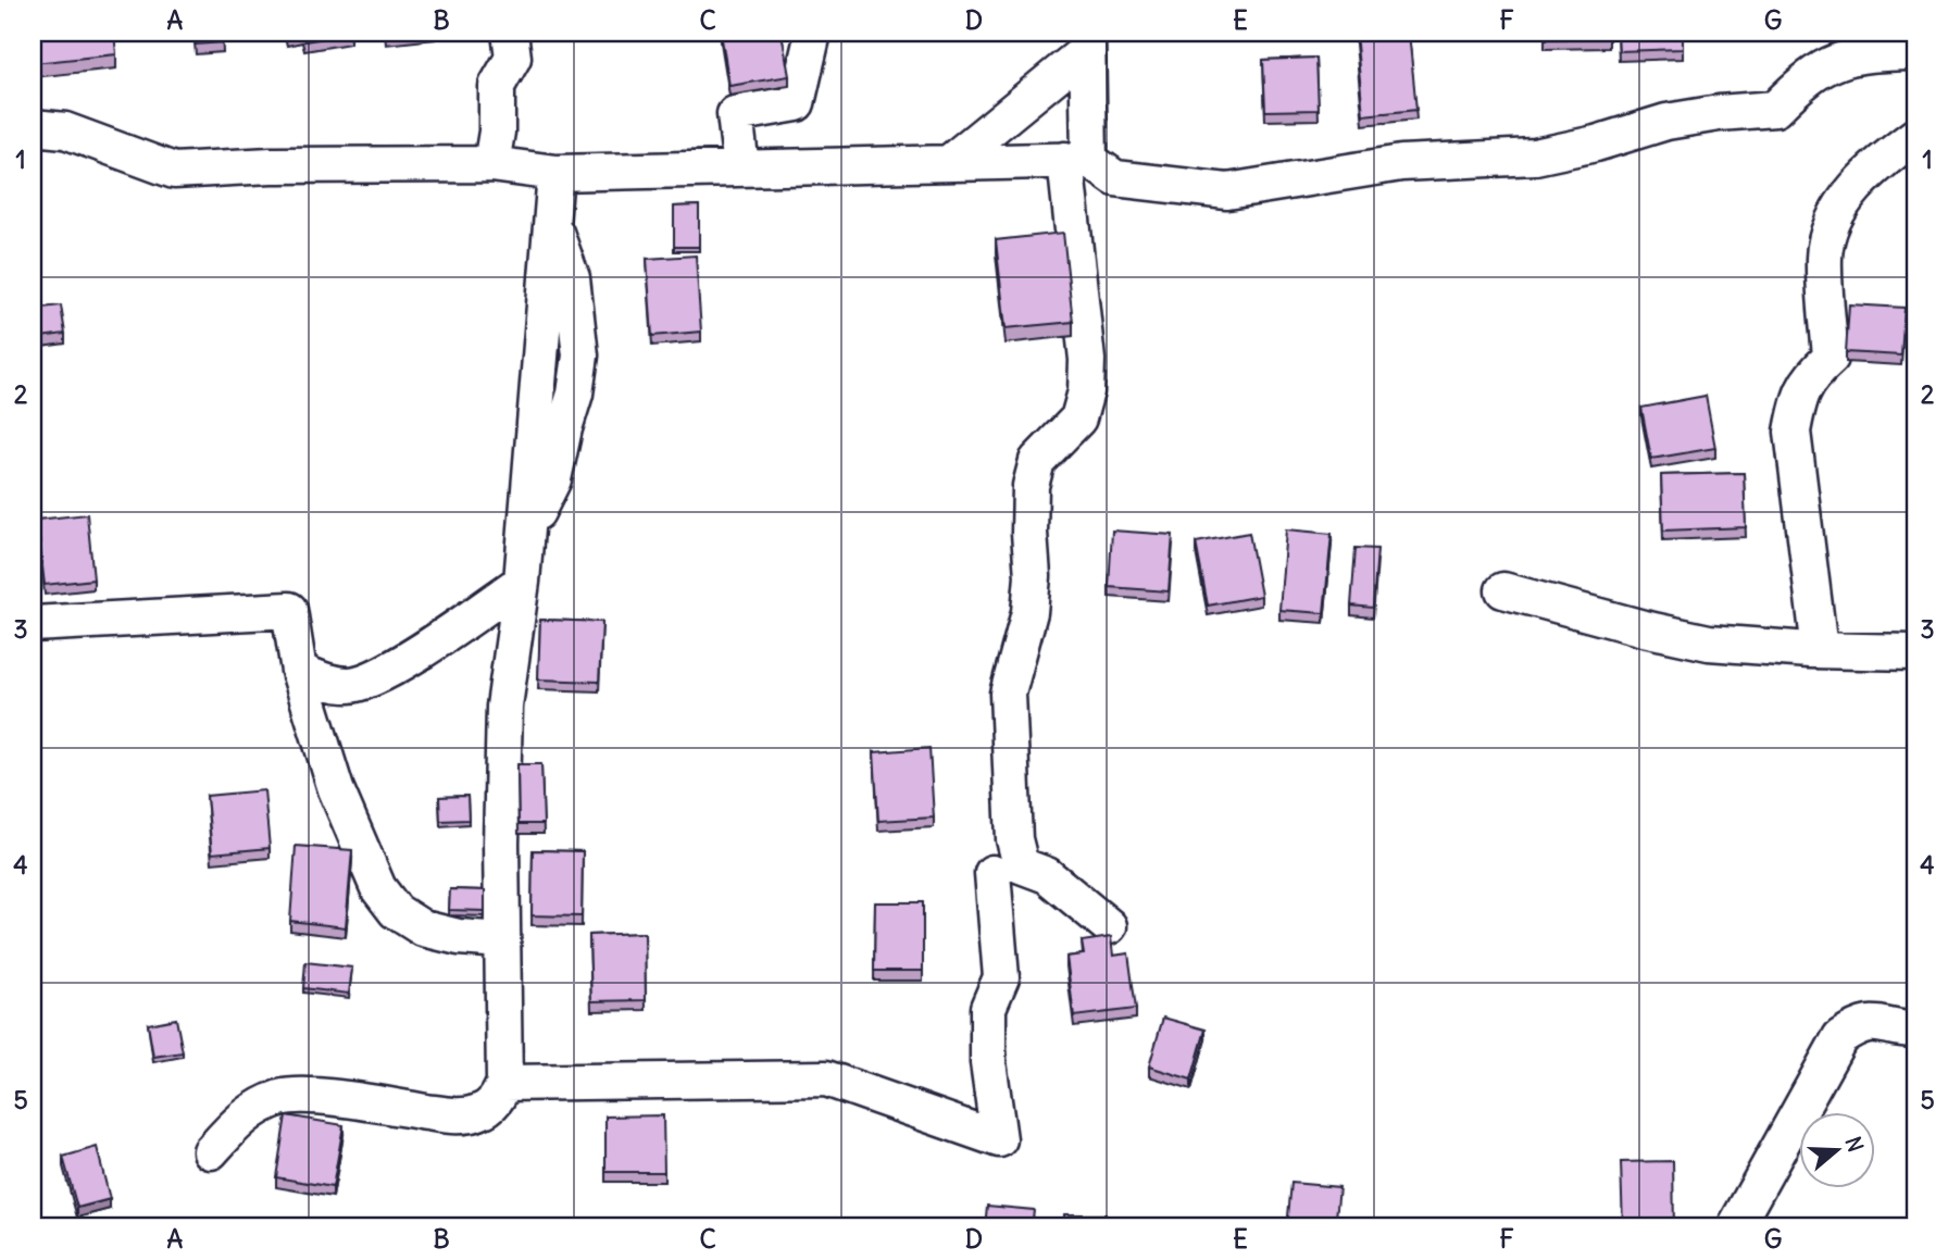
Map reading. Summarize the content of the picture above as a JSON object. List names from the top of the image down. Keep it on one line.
{"north":"right","grid":{"columns":["A","B","C","D","E","F","G"],"rows":["1","2","3","4","5"]}}
